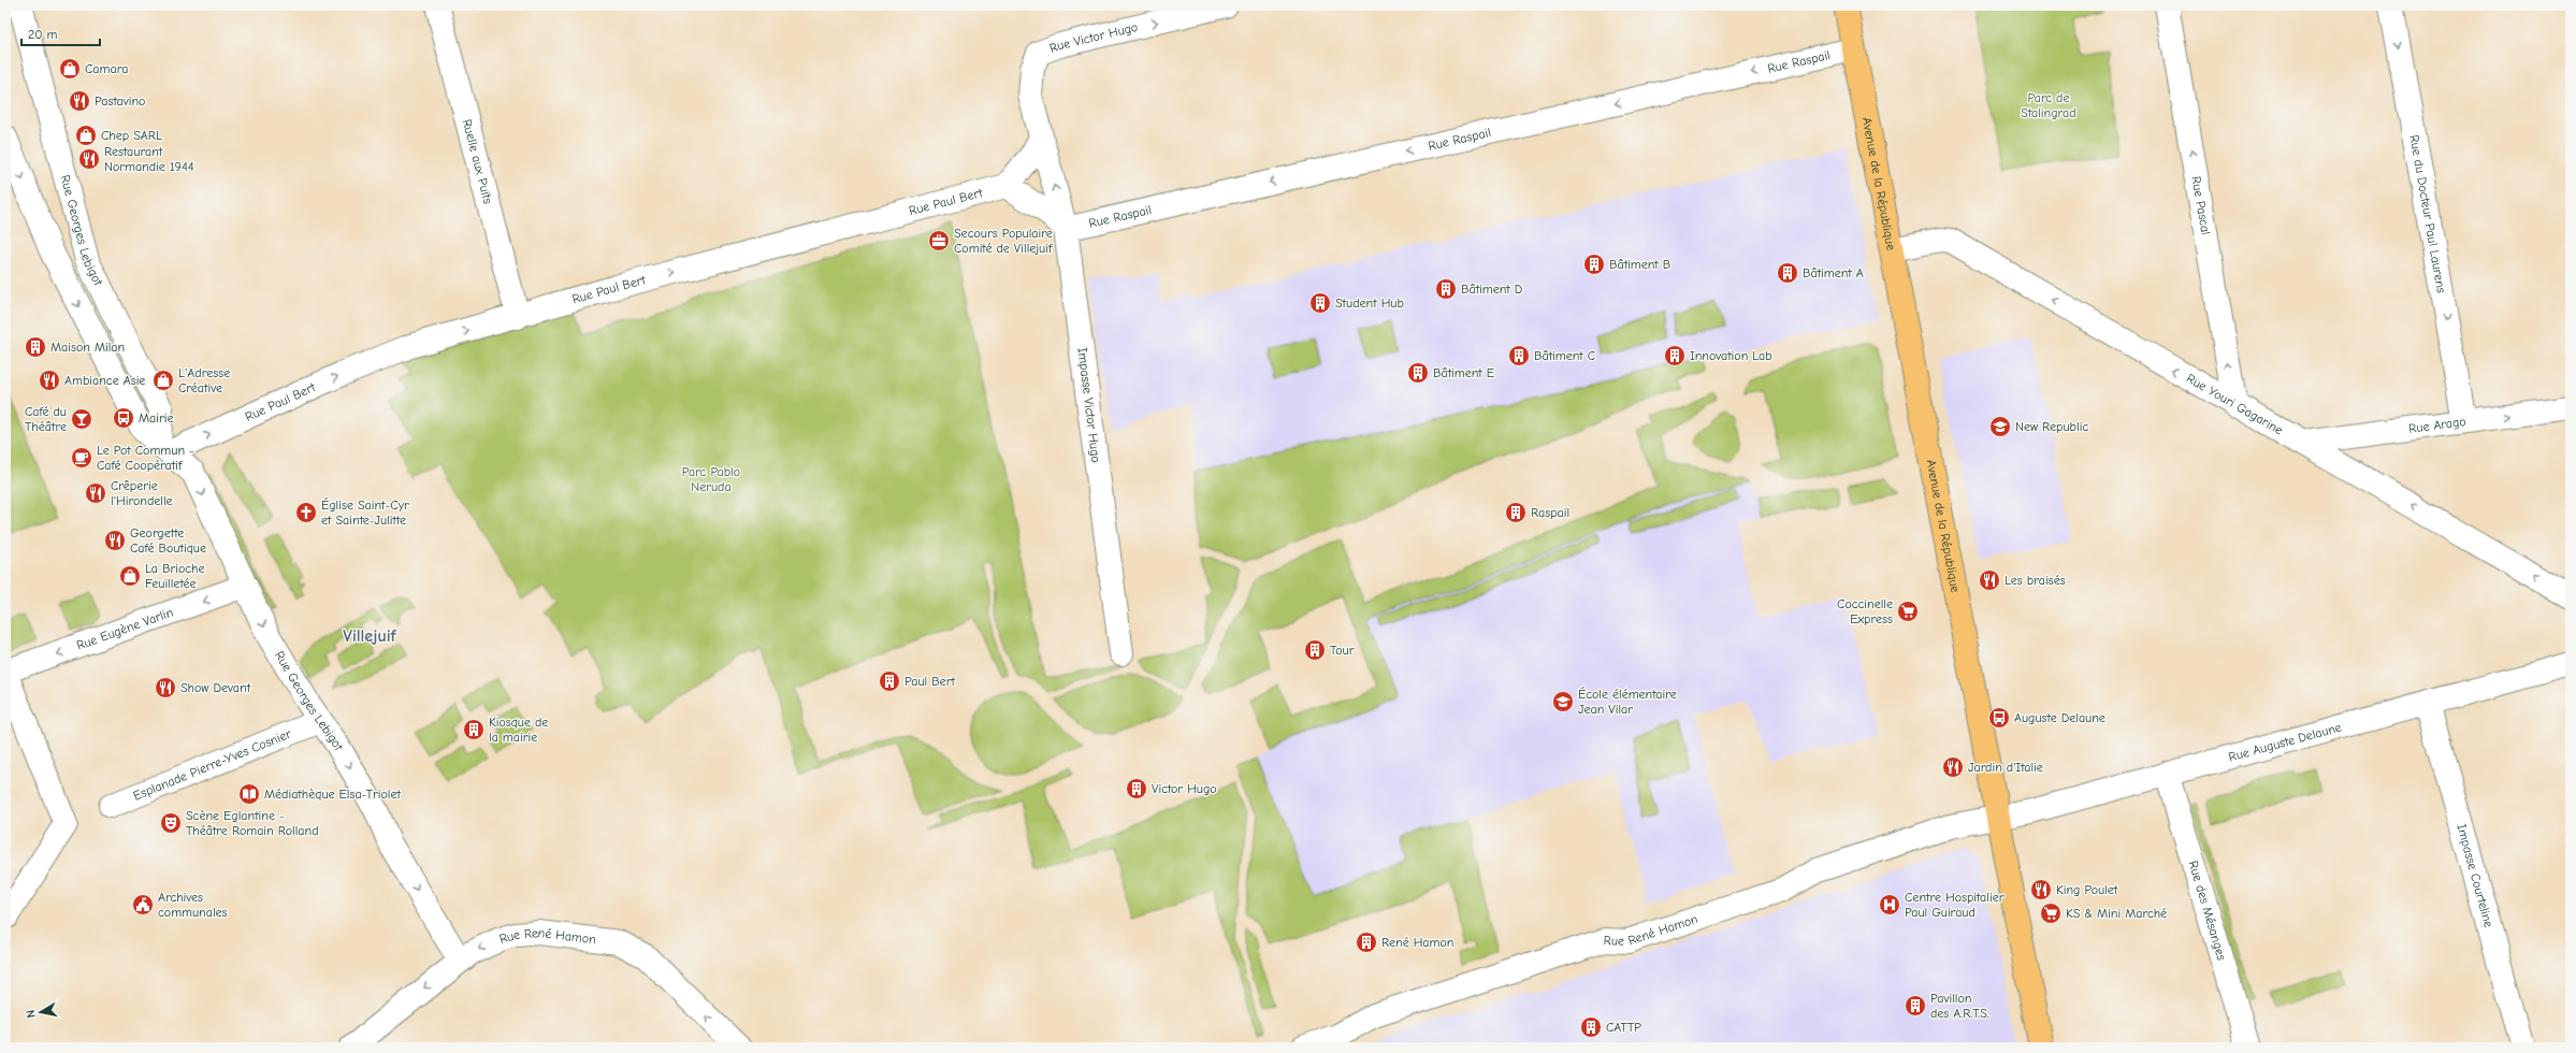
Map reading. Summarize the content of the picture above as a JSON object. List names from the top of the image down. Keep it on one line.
{"streets":{"main road":["Avenue de la République"],"street":["Rue Victor Hugo","Rue Raspail","Ruelle aux Puits","Rue Paul Bert","Rue Pascal","Rue du Docteur Paul Laurens","Rue Georges Lebigot","Rue Youri Gagarine","Impasse Victor Hugo","Rue Arago","Rue Eugène Varlin","Rue Auguste Delaune","Esplanade Pierre-Yves Cosnier","Impasse Courteline","Rue des Mésanges","Rue René Hamon"]},"crossings":[["Rue Victor Hugo","Rue Raspail"],["Rue Victor Hugo","Impasse Victor Hugo"],["Rue Raspail","Avenue de la République"],["Rue Raspail","Impasse Victor Hugo"],["Ruelle aux Puits","Rue Paul Bert"],["Avenue de la République","Rue Youri Gagarine"],["Avenue de la République","Rue Auguste Delaune"],["Avenue de la République","Rue René Hamon"],["Rue Paul Bert","Rue Georges Lebigot"],["Rue Pascal","Rue Youri Gagarine"],["Rue du Docteur Paul Laurens","Rue Arago"],["Rue Georges Lebigot","Rue Eugène Varlin"],["Rue Georges Lebigot","Rue René Hamon"],["Rue Youri Gagarine","Rue Arago"],["Rue Auguste Delaune","Impasse Courteline"],["Rue Auguste Delaune","Rue des Mésanges"],["Rue Auguste Delaune","Rue René Hamon"]],"one_way":["Rue Raspail","Rue Paul Bert","Rue Pascal","Rue du Docteur Paul Laurens","Rue Youri Gagarine","Rue Arago","Rue Eugène Varlin"],"districts":["Villejuif"],"parks":["Parc de Stalingrad","Parc Pablo Neruda"],"places":{"shop":["Camara","Chep SARL","L'Adresse Créative","La Brioche Feuilletée"],"restaurant":["Pastavino","Restaurant Normandie 1944","Ambiance Asie","Crêperie l'Hirondelle","Georgette Café Boutique","Les braisés","Show Devant","Jardin d'Italie","King Poulet"],"office":["Secours Populaire Comité de Villejuif"],"building":["Bâtiment B","Bâtiment A","Bâtiment D","Student Hub","Maison Milan","Bâtiment C","Innovation Lab","Bâtiment E","Raspail","Tour","Paul Bert","Kiosque de la mairie","Victor Hugo","René Hamon","Pavillon des A.R.T.S.","CATTP"],"bus stop":["Mairie","Auguste Delaune"],"bar":["Café du Théâtre"],"school or university":["New Republic","École élémentaire Jean Vilar"],"cafe":["Le Pot Commun - Café Coopératif"],"church":["Église Saint-Cyr et Sainte-Julitte"],"supermarket":["Coccinelle Express","KS & Mini Marché"],"library":["Médiathèque Elsa-Triolet"],"theatre":["Scène Eglantine - Théâtre Romain Rolland"],"public building":["Archives communales"],"hospital":["Centre Hospitalier Paul Guiraud"]},"scale_bar":"20 m","north":"left"}
